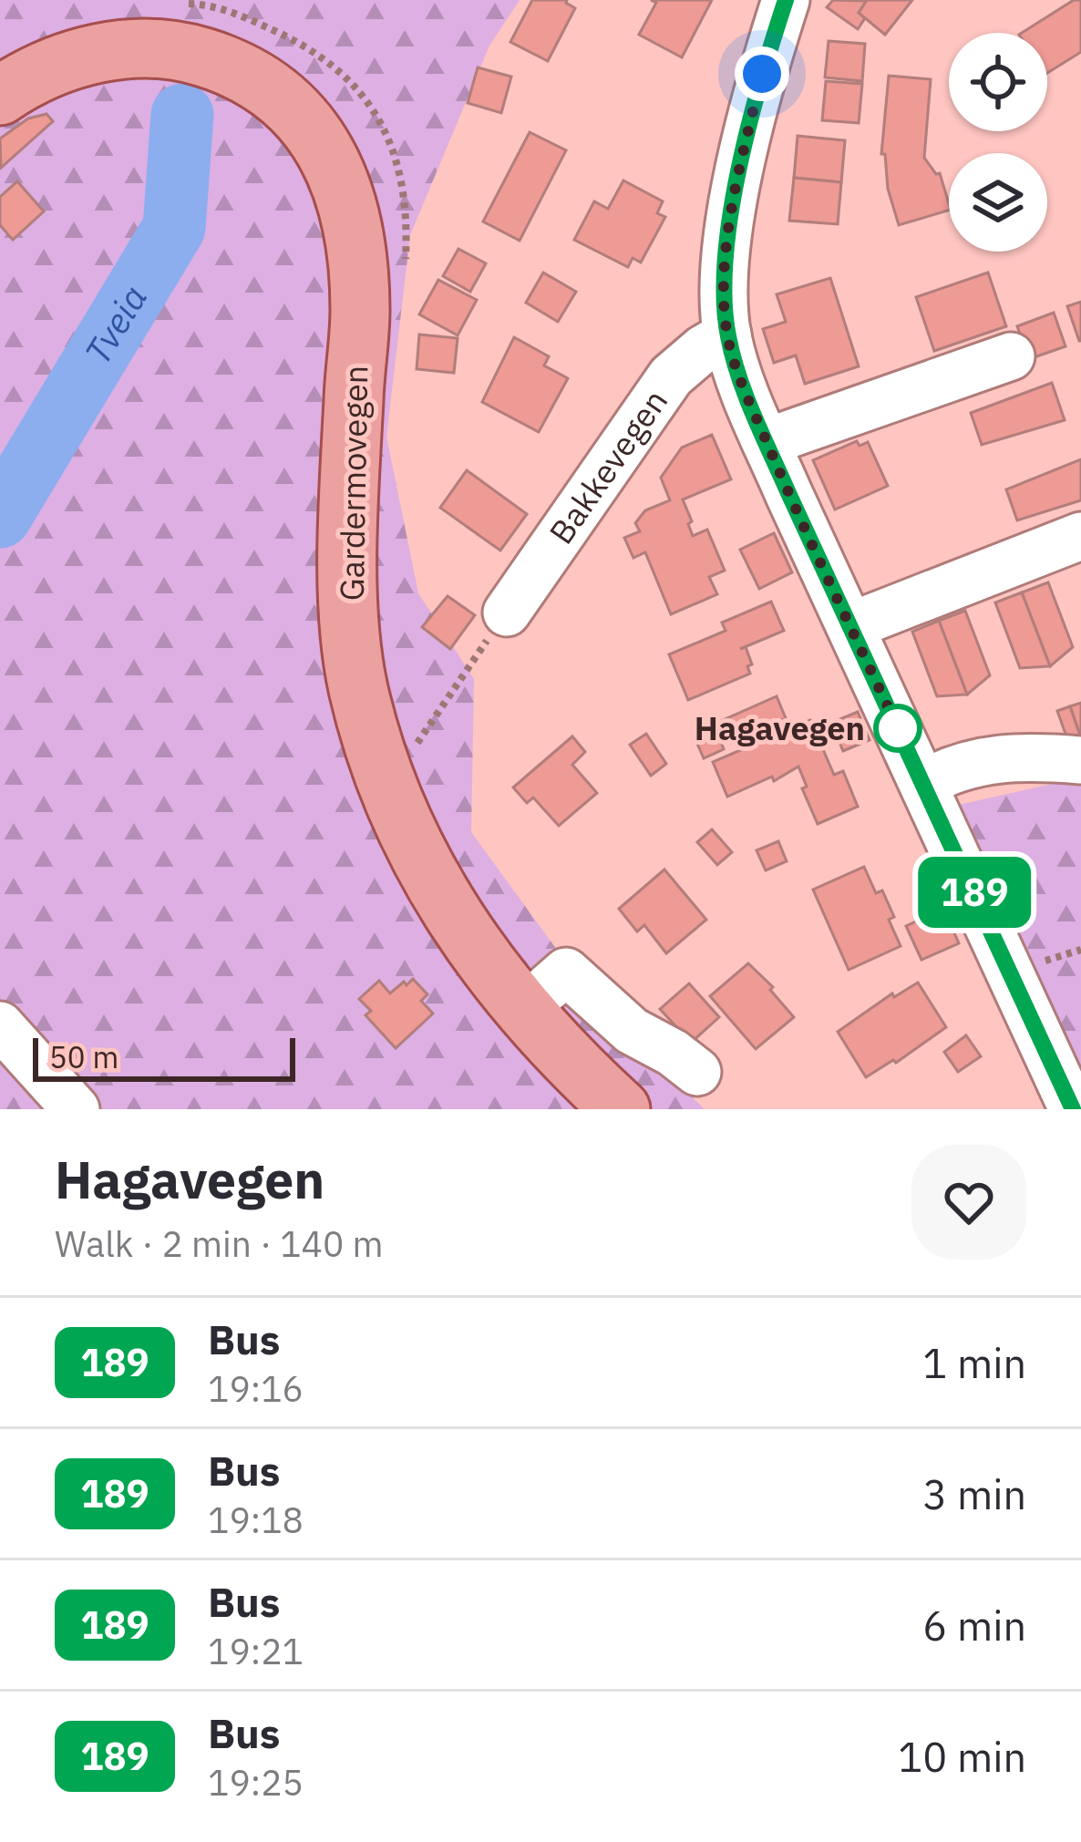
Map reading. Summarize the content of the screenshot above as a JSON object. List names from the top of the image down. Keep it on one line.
{"streets":{"main road":["Gardermovegen"],"street":["Bakkevegen"]},"water":["Tveia"],"places":["Hagavegen"],"lines":["bus line 189"],"scale_bar":"50 m","page":{"on_map":"189","scale":"50 m","heading":["Hagavegen","Walk · 2 min · 140 m"],"list":[{"mark":"189","name":"Bus","note":"19:16","value":"1 min"},{"mark":"189","name":"Bus","note":"19:18","value":"3 min"},{"mark":"189","name":"Bus","note":"19:21","value":"6 min"},{"mark":"189","name":"Bus","note":"19:25","value":"10 min"}]}}
